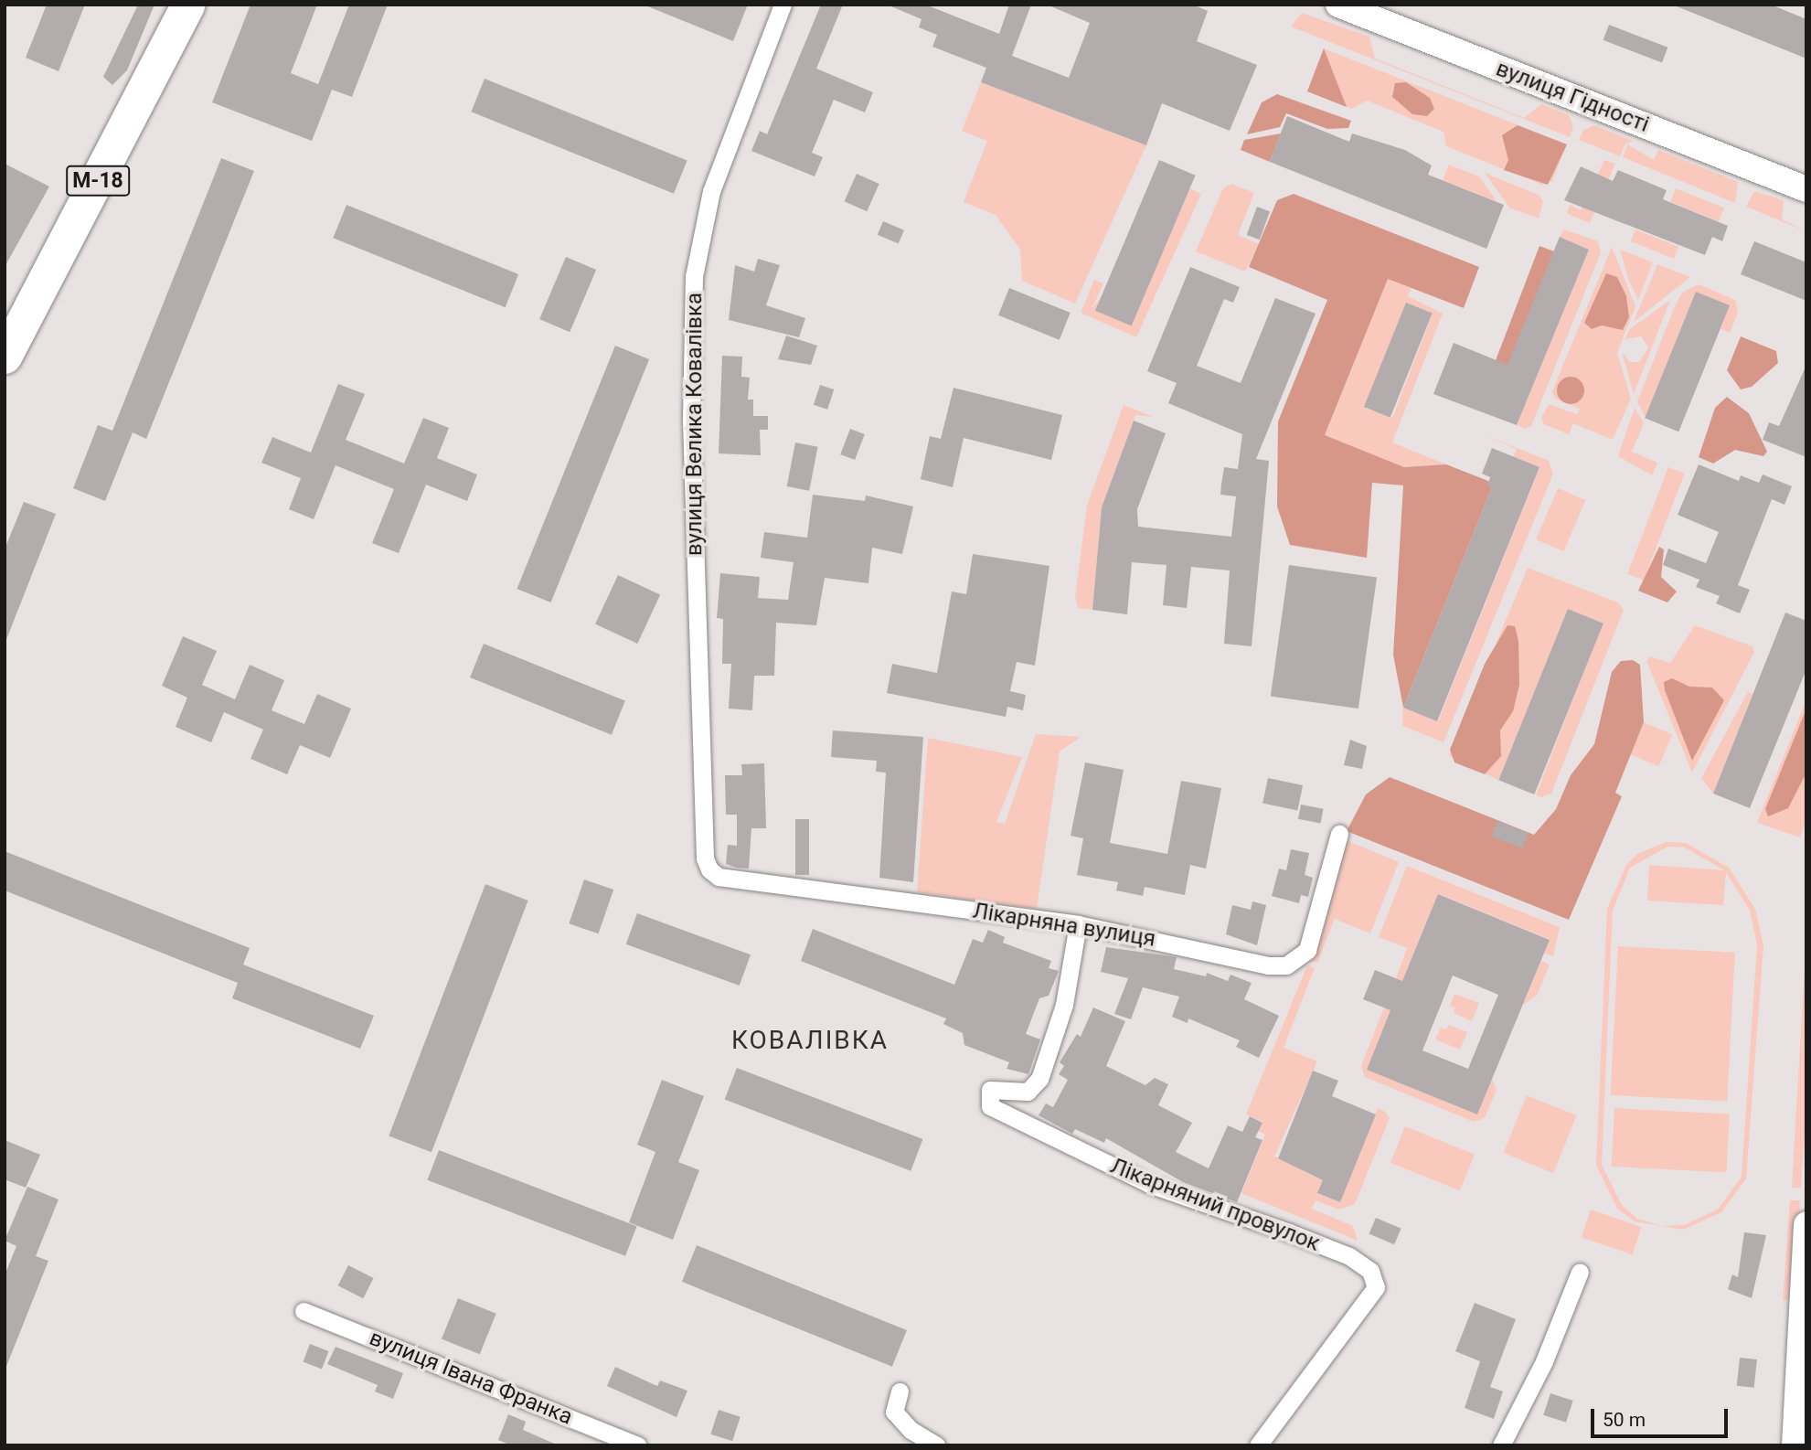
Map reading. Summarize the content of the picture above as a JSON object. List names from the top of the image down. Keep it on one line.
{"streets":{"highway":["М-18"],"main road":["вулиця Гідності"],"street":["вулиця Велика Ковалівка","Лікарняна вулиця","Лікарняний провулок","вулиця Івана Франка"]},"crossings":[["вулиця Велика Ковалівка","Лікарняна вулиця"],["Лікарняна вулиця","Лікарняний провулок"]],"districts":["КОВАЛІВКА"],"scale_bar":"50 m"}
